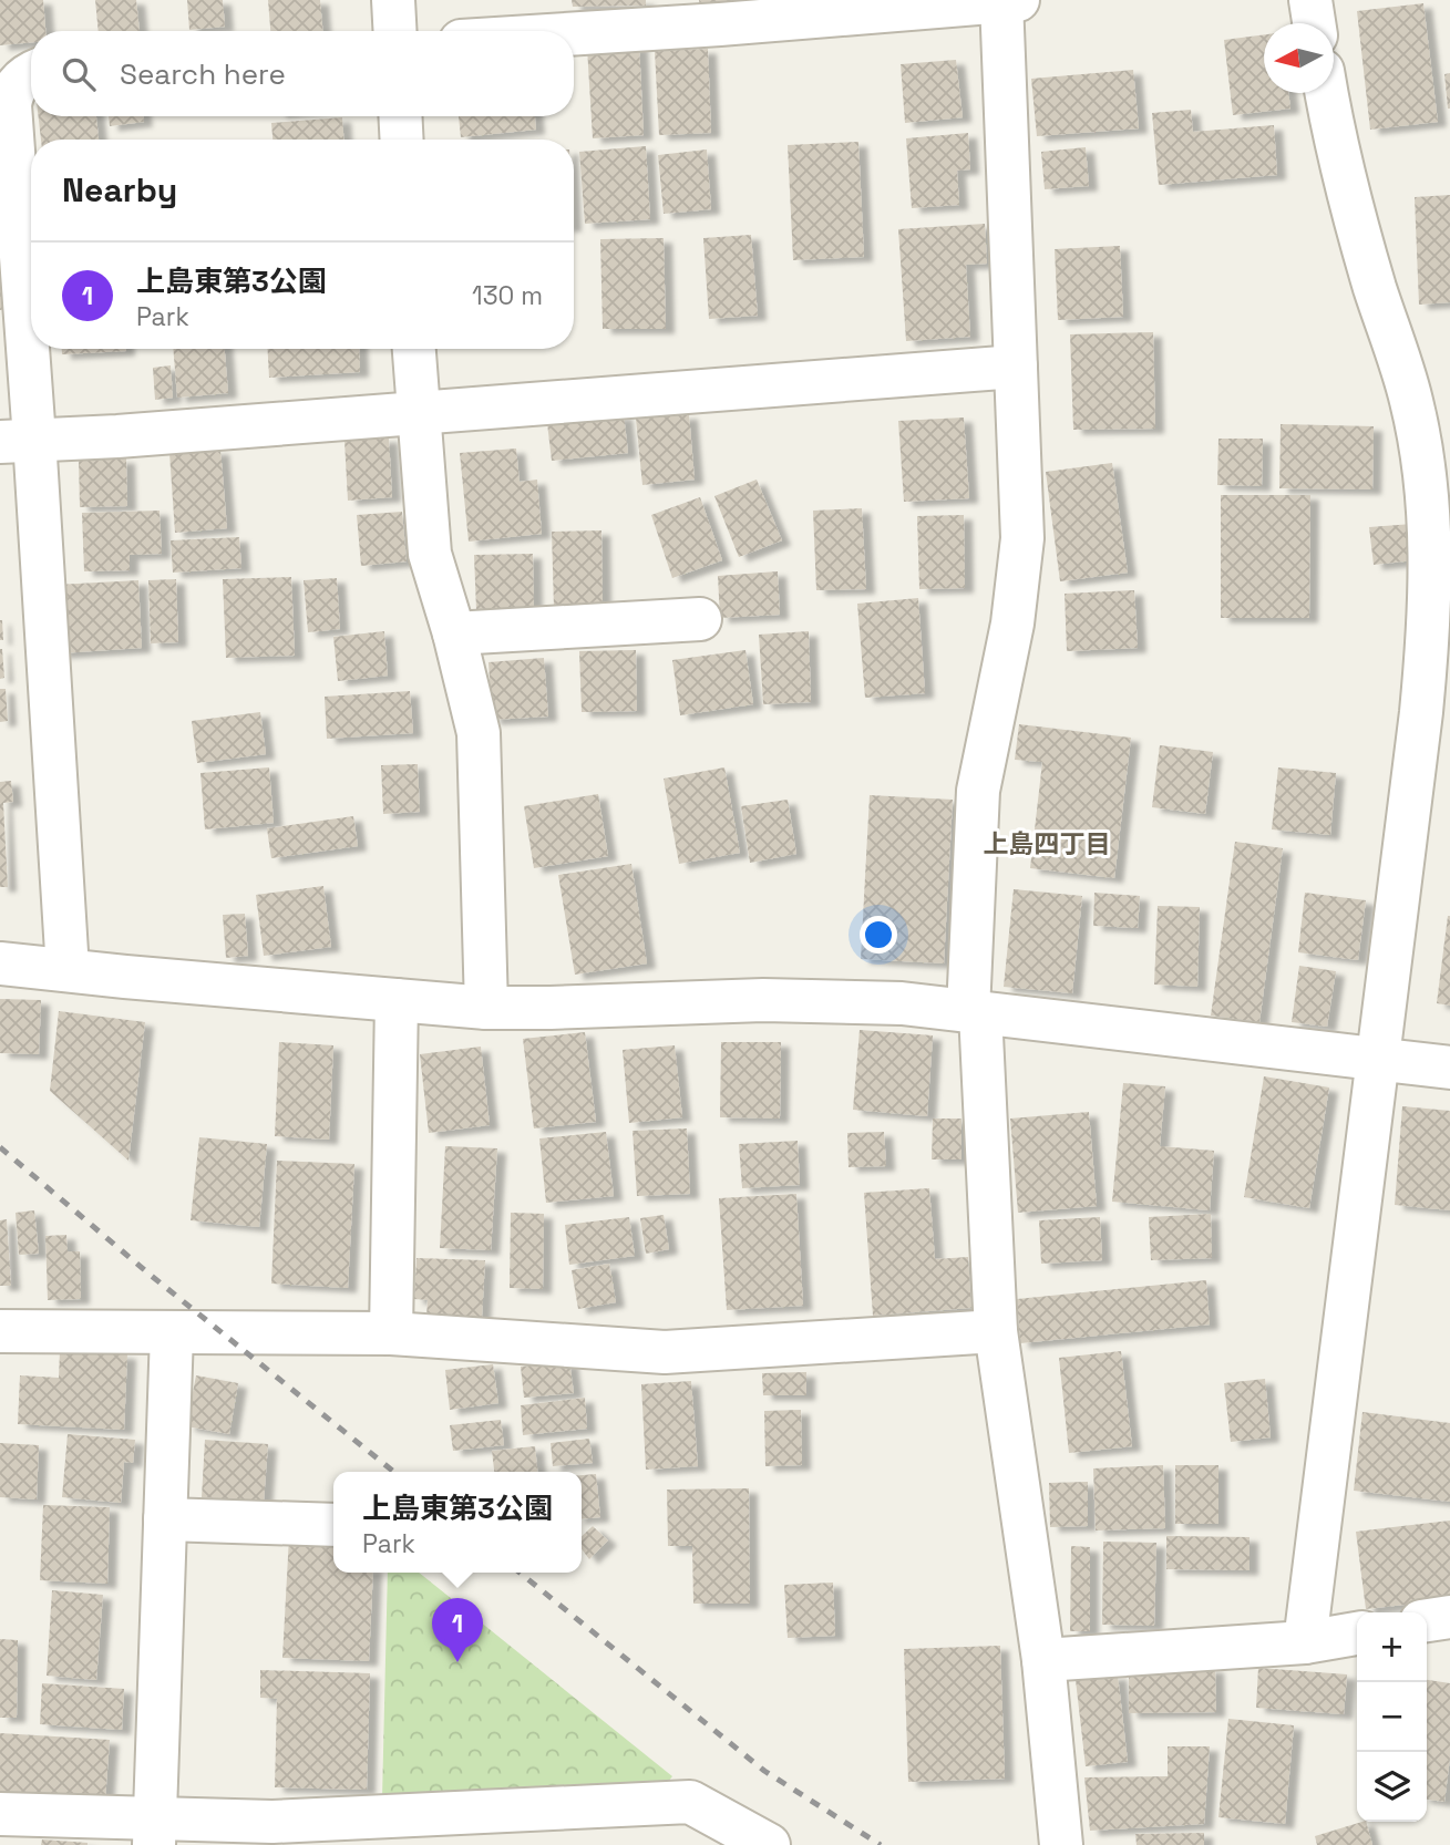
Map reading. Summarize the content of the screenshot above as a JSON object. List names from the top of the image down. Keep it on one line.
{"districts":["上島四丁目"],"north":"left","page":{"search":"Search here","heading":"Nearby","list":[{"mark":"1","name":"上島東第3公園","note":"Park","value":"130 m"}],"popup":["上島東第3公園","Park"],"pins":"1","map_buttons":["+","−"]}}
